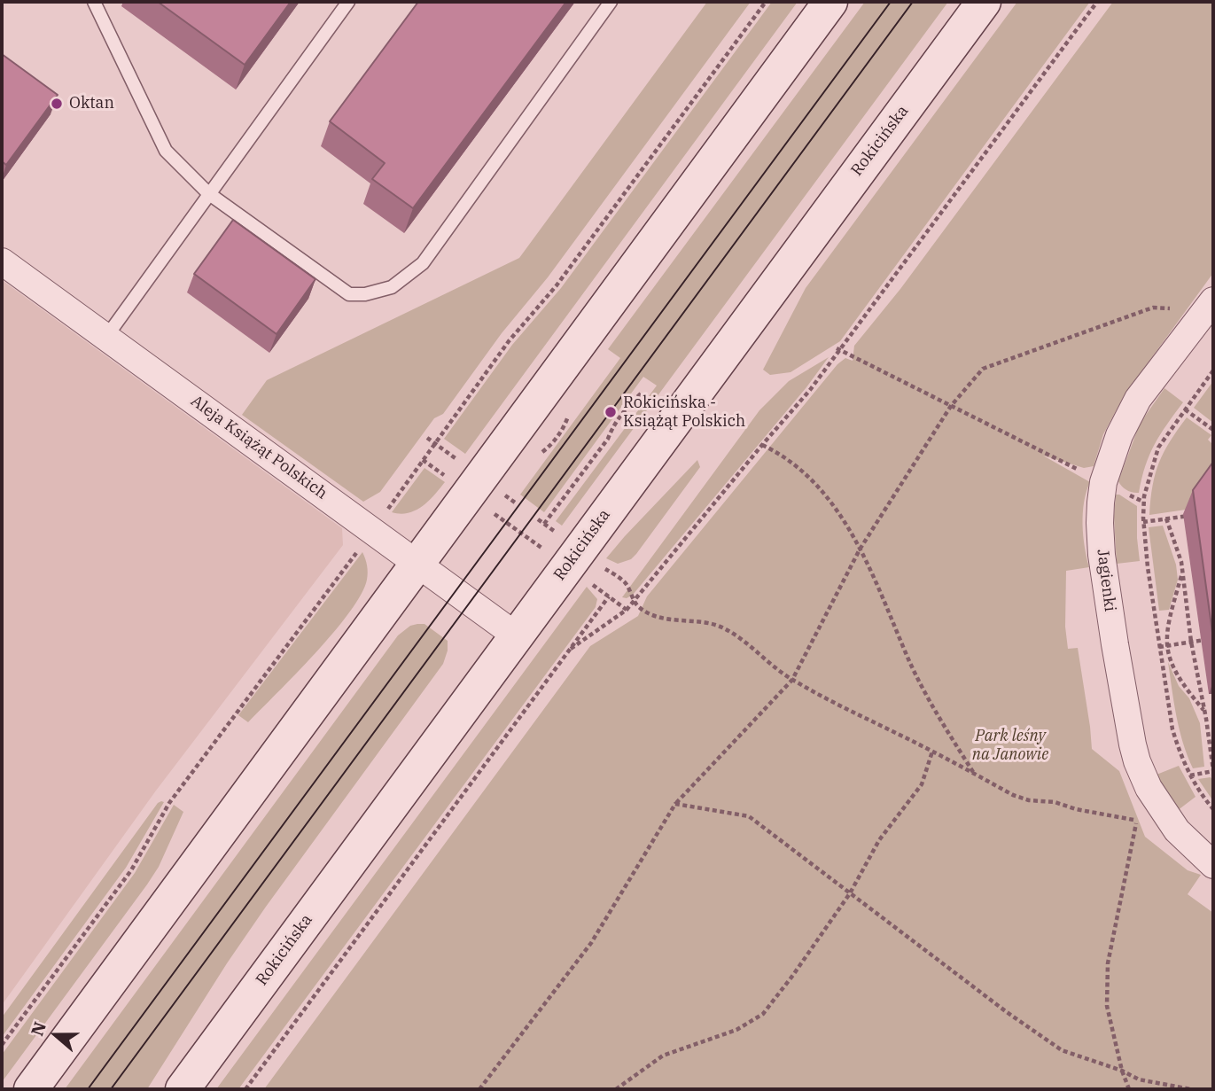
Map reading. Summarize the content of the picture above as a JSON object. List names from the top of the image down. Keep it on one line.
{"streets":{"main road":["Rokicińska"],"street":["Aleja Książąt Polskich","Jagienki"]},"crossings":[["Rokicińska","Aleja Książąt Polskich"]],"parks":["Park leśny na Janowie"],"places":["Oktan","Rokicińska - Książąt Polskich"],"north":"left"}
